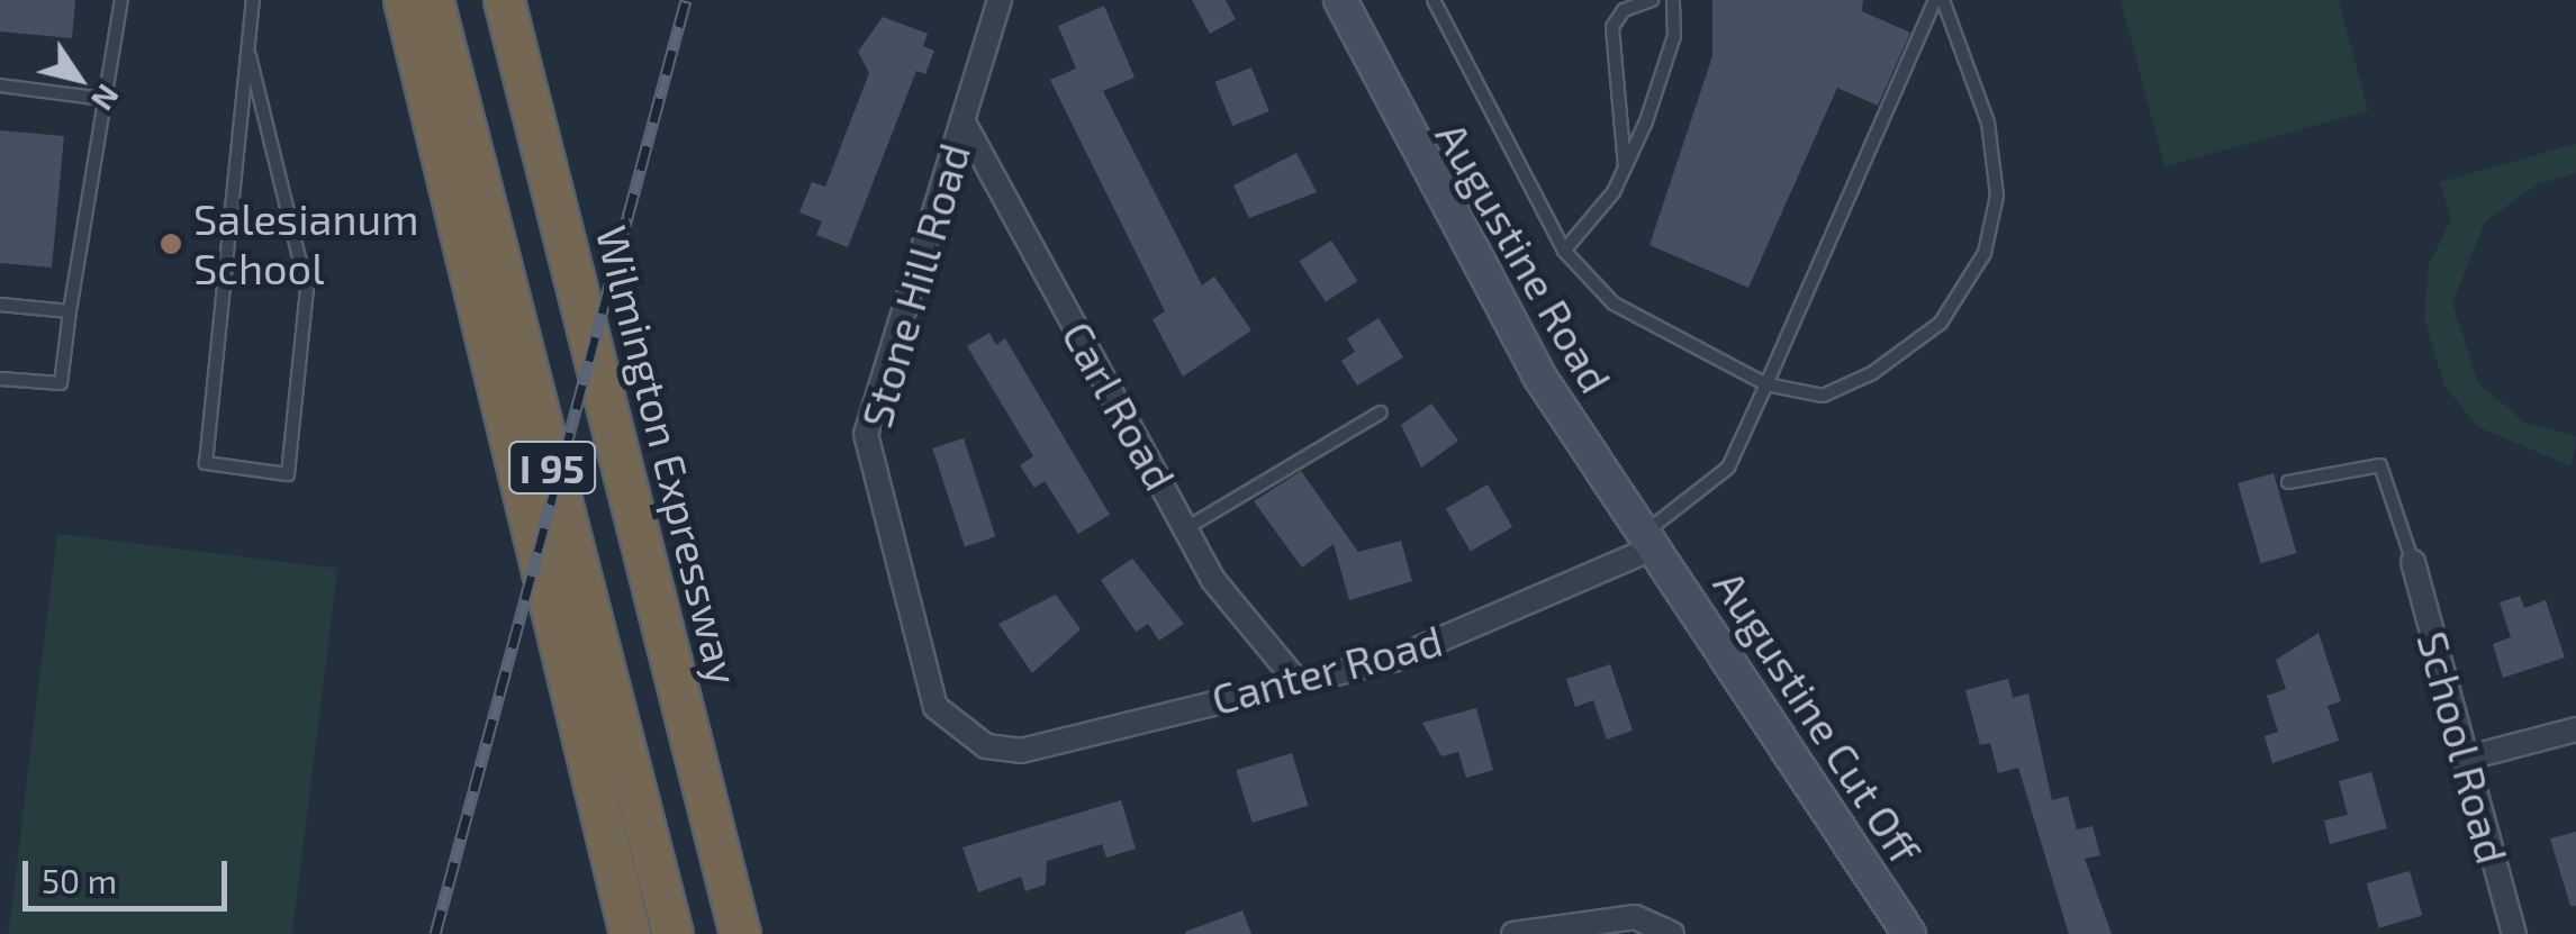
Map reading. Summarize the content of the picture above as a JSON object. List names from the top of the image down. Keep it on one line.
{"streets":{"highway":["Wilmington Expressway","I 95"],"street":["Augustine Road","Stone Hill Road","Carl Road","Canter Road","Augustine Cut Off","School Road"]},"crossings":[["Augustine Road","Canter Road"],["Augustine Road","Augustine Cut Off"],["Stone Hill Road","Carl Road"],["Stone Hill Road","Canter Road"],["Carl Road","Canter Road"],["Canter Road","Augustine Cut Off"]],"places":["Salesianum School"],"scale_bar":"50 m","north":"bottom right"}
